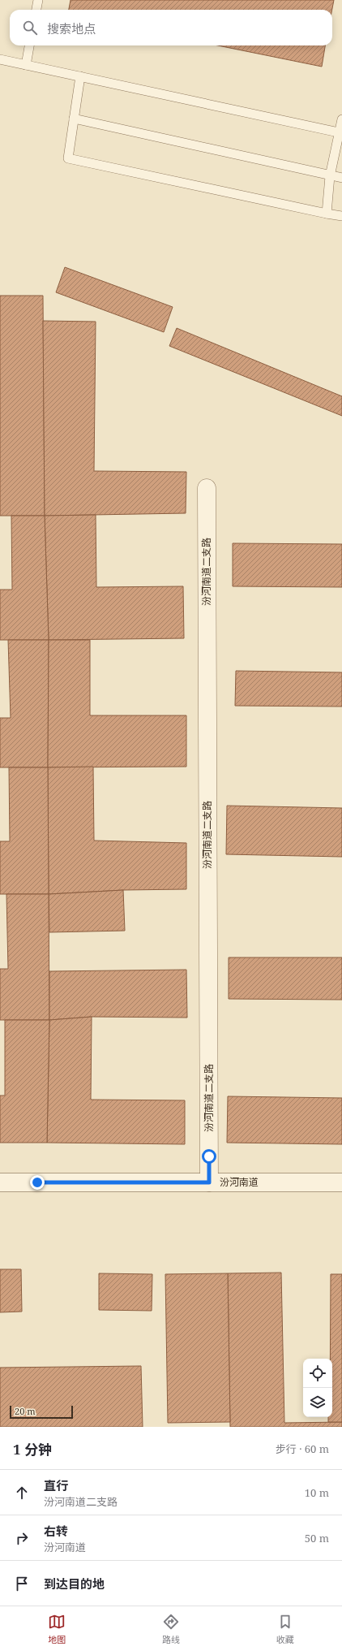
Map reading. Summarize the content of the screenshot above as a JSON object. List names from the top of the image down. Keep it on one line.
{"streets":{"street":["汾河南道二支路","汾河南道"]},"crossings":[["汾河南道二支路","汾河南道"]],"scale_bar":"20 m","page":{"search":"搜索地点","scale":"20 m","heading":["1 分钟","步行 · 60 m"],"list":[["直行","汾河南道二支路","10 m"],["右转","汾河南道","50 m"],"到达目的地"],"nav":["地图","路线","收藏"]}}
